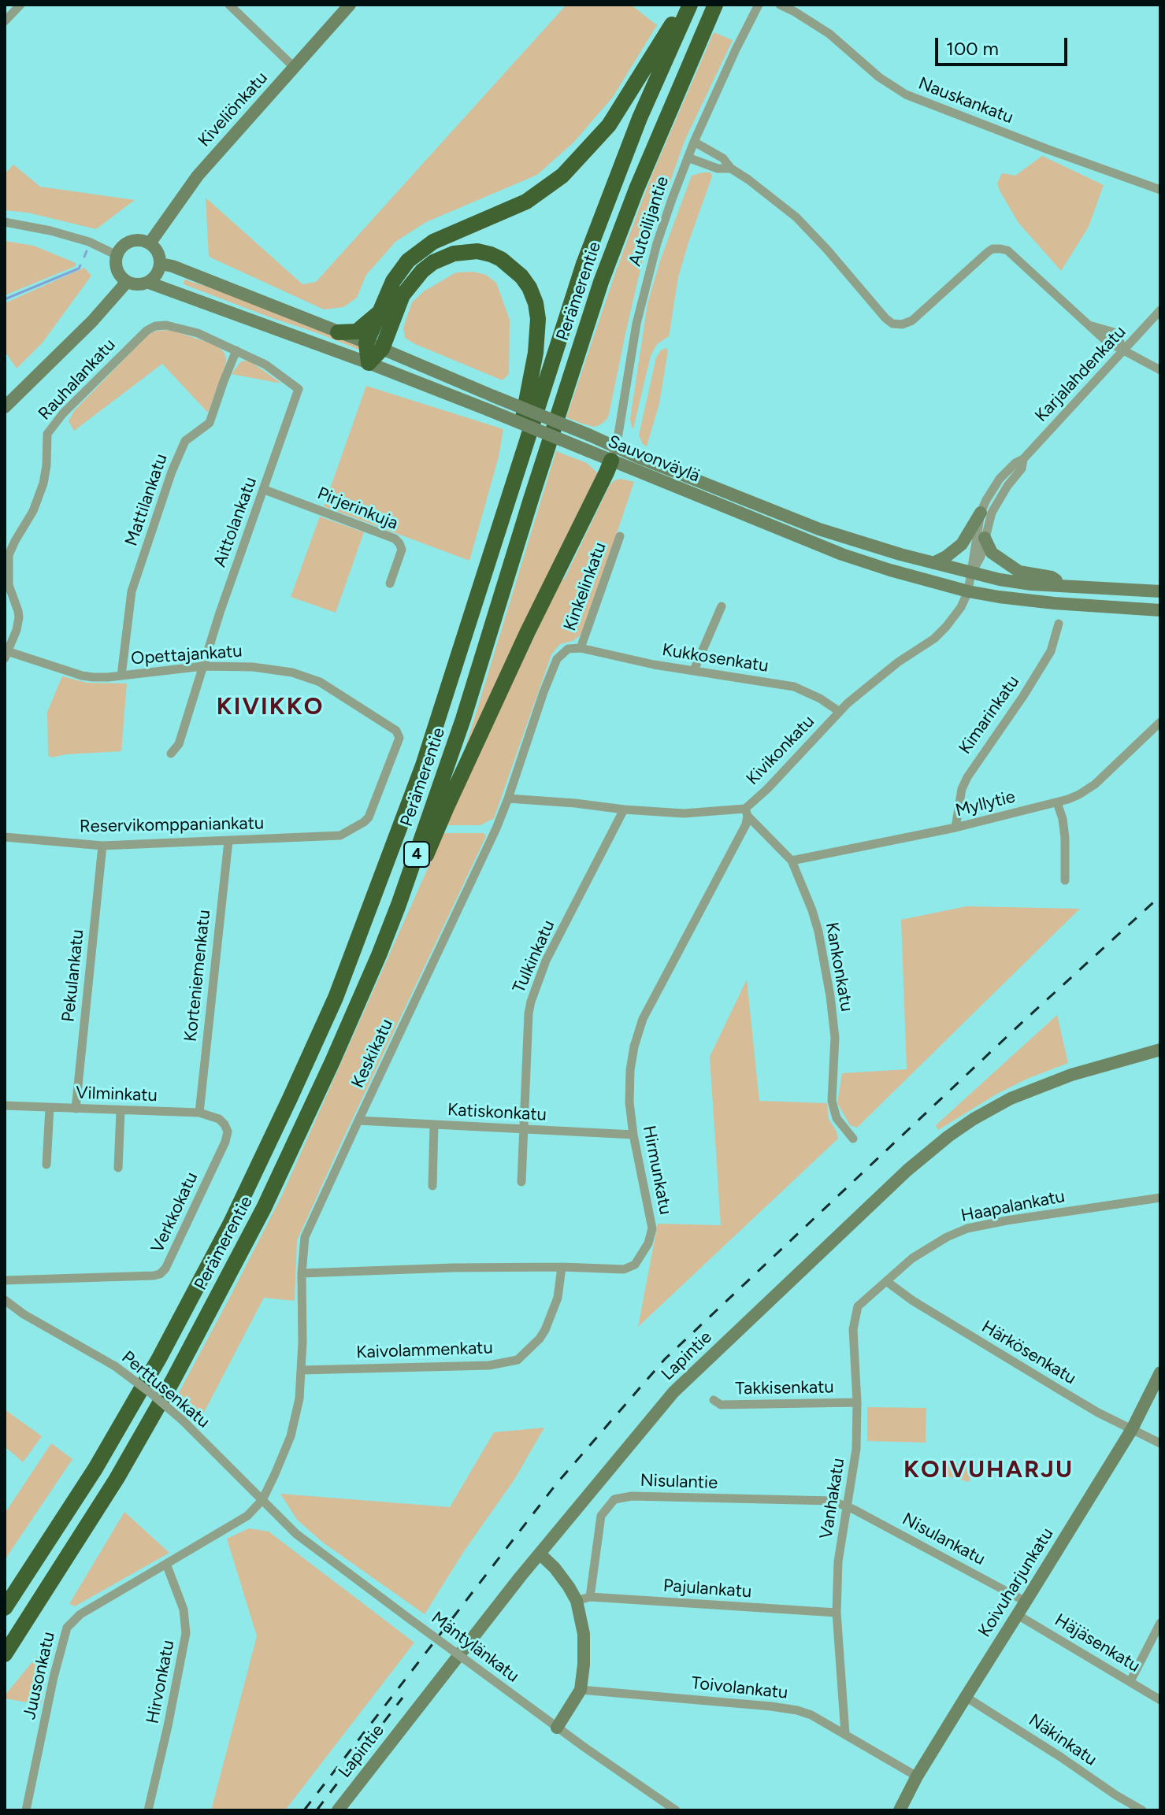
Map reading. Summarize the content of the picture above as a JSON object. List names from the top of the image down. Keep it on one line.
{"streets":{"highway":["Perämerentie","4"],"main road":["Kiveliönkatu","Sauvonväylä","Lapintie","Koivuharjunkatu"],"street":["Nauskankatu","Autoilijantie","Karjalahdenkatu","Rauhalankatu","Mattilankatu","Pirjerinkuja","Aittolankatu","Kinkelinkatu","Opettajankatu","Kukkosenkatu","Kimarinkatu","Kivikonkatu","Myllytie","Reservikomppaniankatu","Tulkinkatu","Kankonkatu","Pekulankatu","Korteniemenkatu","Keskikatu","Vilminkatu","Katiskonkatu","Hirmunkatu","Haapalankatu","Verkkokatu","Kaivolammenkatu","Härkösenkatu","Takkisenkatu","Perttusenkatu","Nisulantie","Vanhakatu","Nisulankatu","Pajulankatu","Häjäsenkatu","Mäntylänkatu","Juusonkatu","Hirvonkatu","Toivolankatu","Näkinkatu"]},"crossings":[["Kiveliönkatu","Sauvonväylä"],["Autoilijantie","Sauvonväylä"],["Rauhalankatu","Mattilankatu"],["Rauhalankatu","Aittolankatu"],["Rauhalankatu","Opettajankatu"],["Sauvonväylä","Kivikonkatu"],["Mattilankatu","Opettajankatu"],["Pirjerinkuja","Aittolankatu"],["Aittolankatu","Opettajankatu"],["Kinkelinkatu","Kukkosenkatu"],["Kinkelinkatu","Keskikatu"],["Opettajankatu","Reservikomppaniankatu"],["Kukkosenkatu","Kivikonkatu"],["Kukkosenkatu","Keskikatu"],["Kimarinkatu","Myllytie"],["Kivikonkatu","Tulkinkatu"],["Kivikonkatu","Kankonkatu"],["Kivikonkatu","Keskikatu"],["Kivikonkatu","Hirmunkatu"],["Myllytie","Kankonkatu"],["Reservikomppaniankatu","Pekulankatu"],["Reservikomppaniankatu","Korteniemenkatu"],["Tulkinkatu","Katiskonkatu"],["Kankonkatu","Hirmunkatu"],["Pekulankatu","Vilminkatu"],["Korteniemenkatu","Vilminkatu"],["Keskikatu","Katiskonkatu"],["Keskikatu","Hirmunkatu"],["Keskikatu","Kaivolammenkatu"],["Keskikatu","Perttusenkatu"],["Keskikatu","Mäntylänkatu"],["Vilminkatu","Verkkokatu"],["Katiskonkatu","Hirmunkatu"],["Hirmunkatu","Kaivolammenkatu"],["Haapalankatu","Härkösenkatu"],["Haapalankatu","Vanhakatu"],["Härkösenkatu","Vanhakatu"],["Härkösenkatu","Koivuharjunkatu"],["Takkisenkatu","Vanhakatu"],["Perttusenkatu","Mäntylänkatu"],["Nisulantie","Vanhakatu"],["Nisulantie","Nisulankatu"],["Nisulantie","Pajulankatu"],["Vanhakatu","Nisulankatu"],["Vanhakatu","Pajulankatu"],["Vanhakatu","Toivolankatu"],["Nisulankatu","Koivuharjunkatu"],["Koivuharjunkatu","Häjäsenkatu"],["Koivuharjunkatu","Toivolankatu"],["Koivuharjunkatu","Näkinkatu"],["Juusonkatu","Hirvonkatu"]],"districts":["KIVIKKO","KOIVUHARJU"],"scale_bar":"100 m"}
